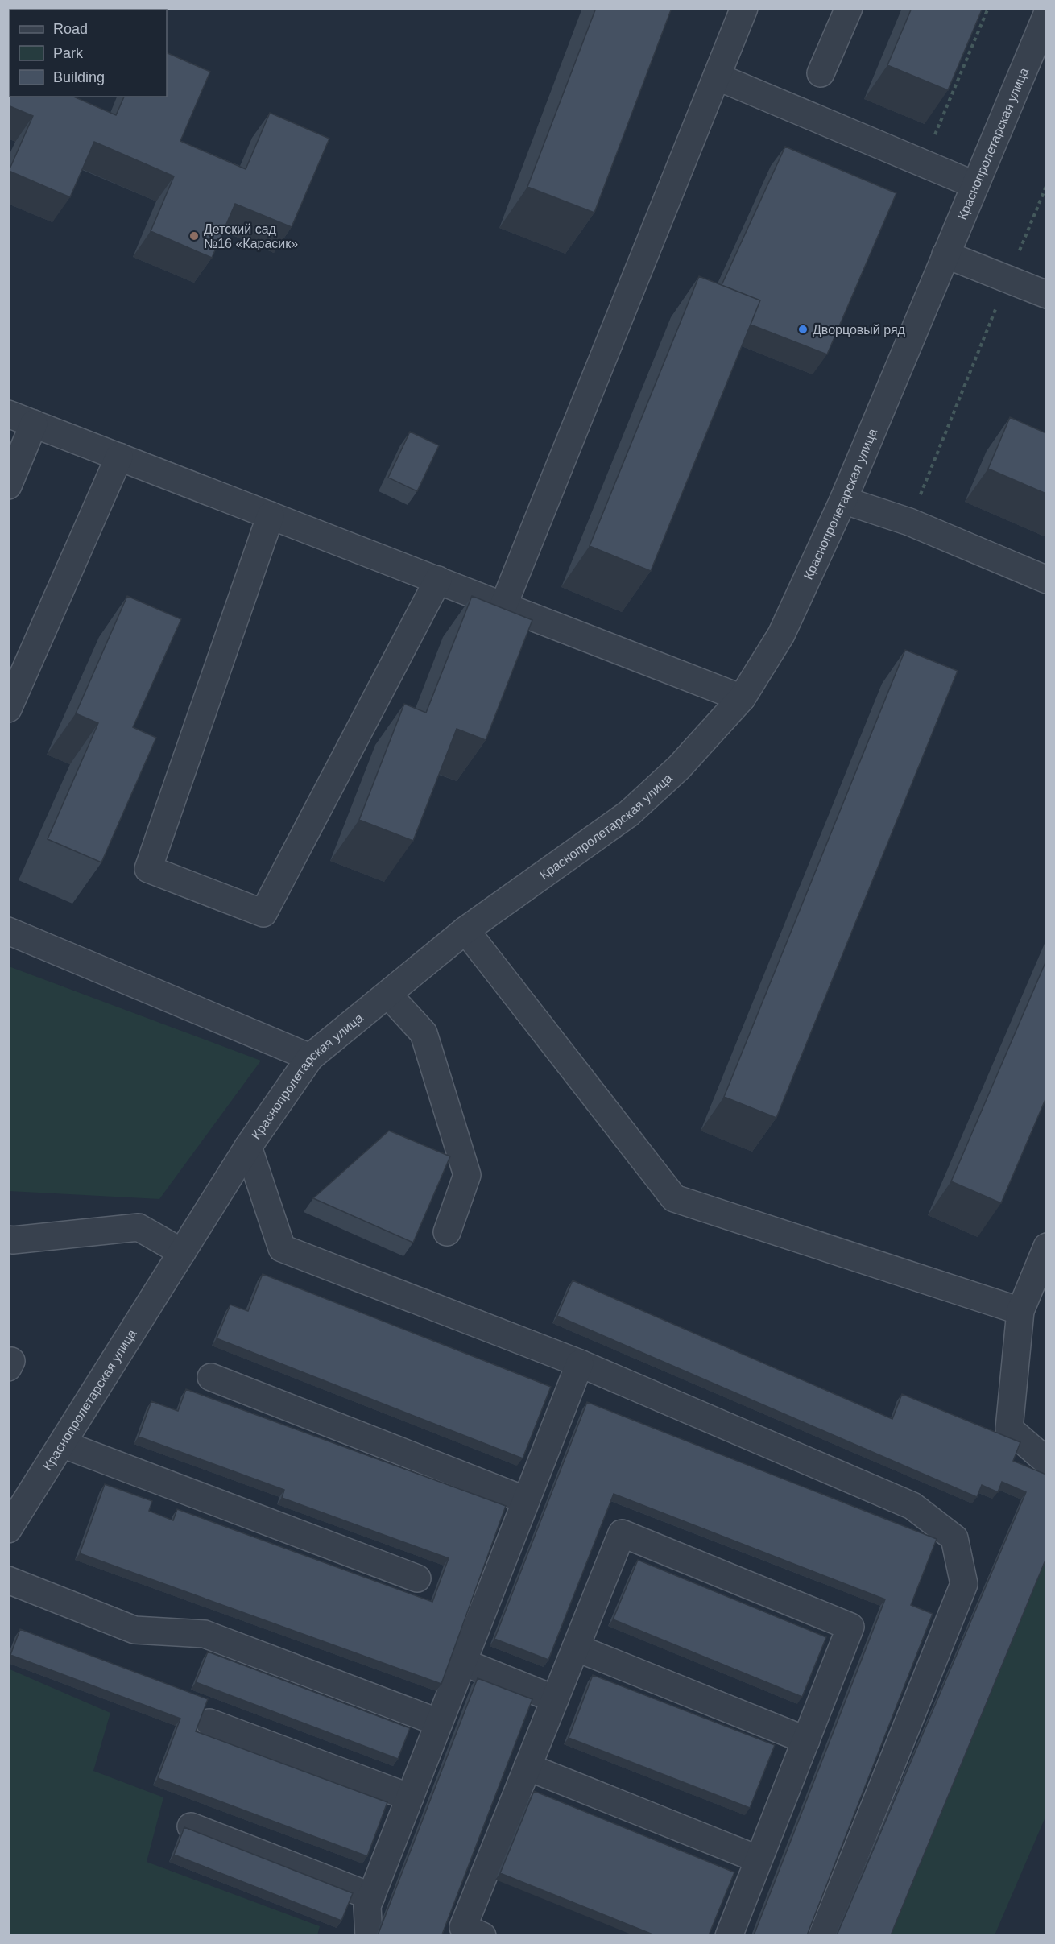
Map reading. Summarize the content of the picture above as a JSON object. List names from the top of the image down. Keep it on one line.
{"streets":{"street":["Краснопролетарская улица"]},"places":["Детский сад №16 «Карасик»","Дворцовый ряд"],"legend":["Road","Park","Building"]}
